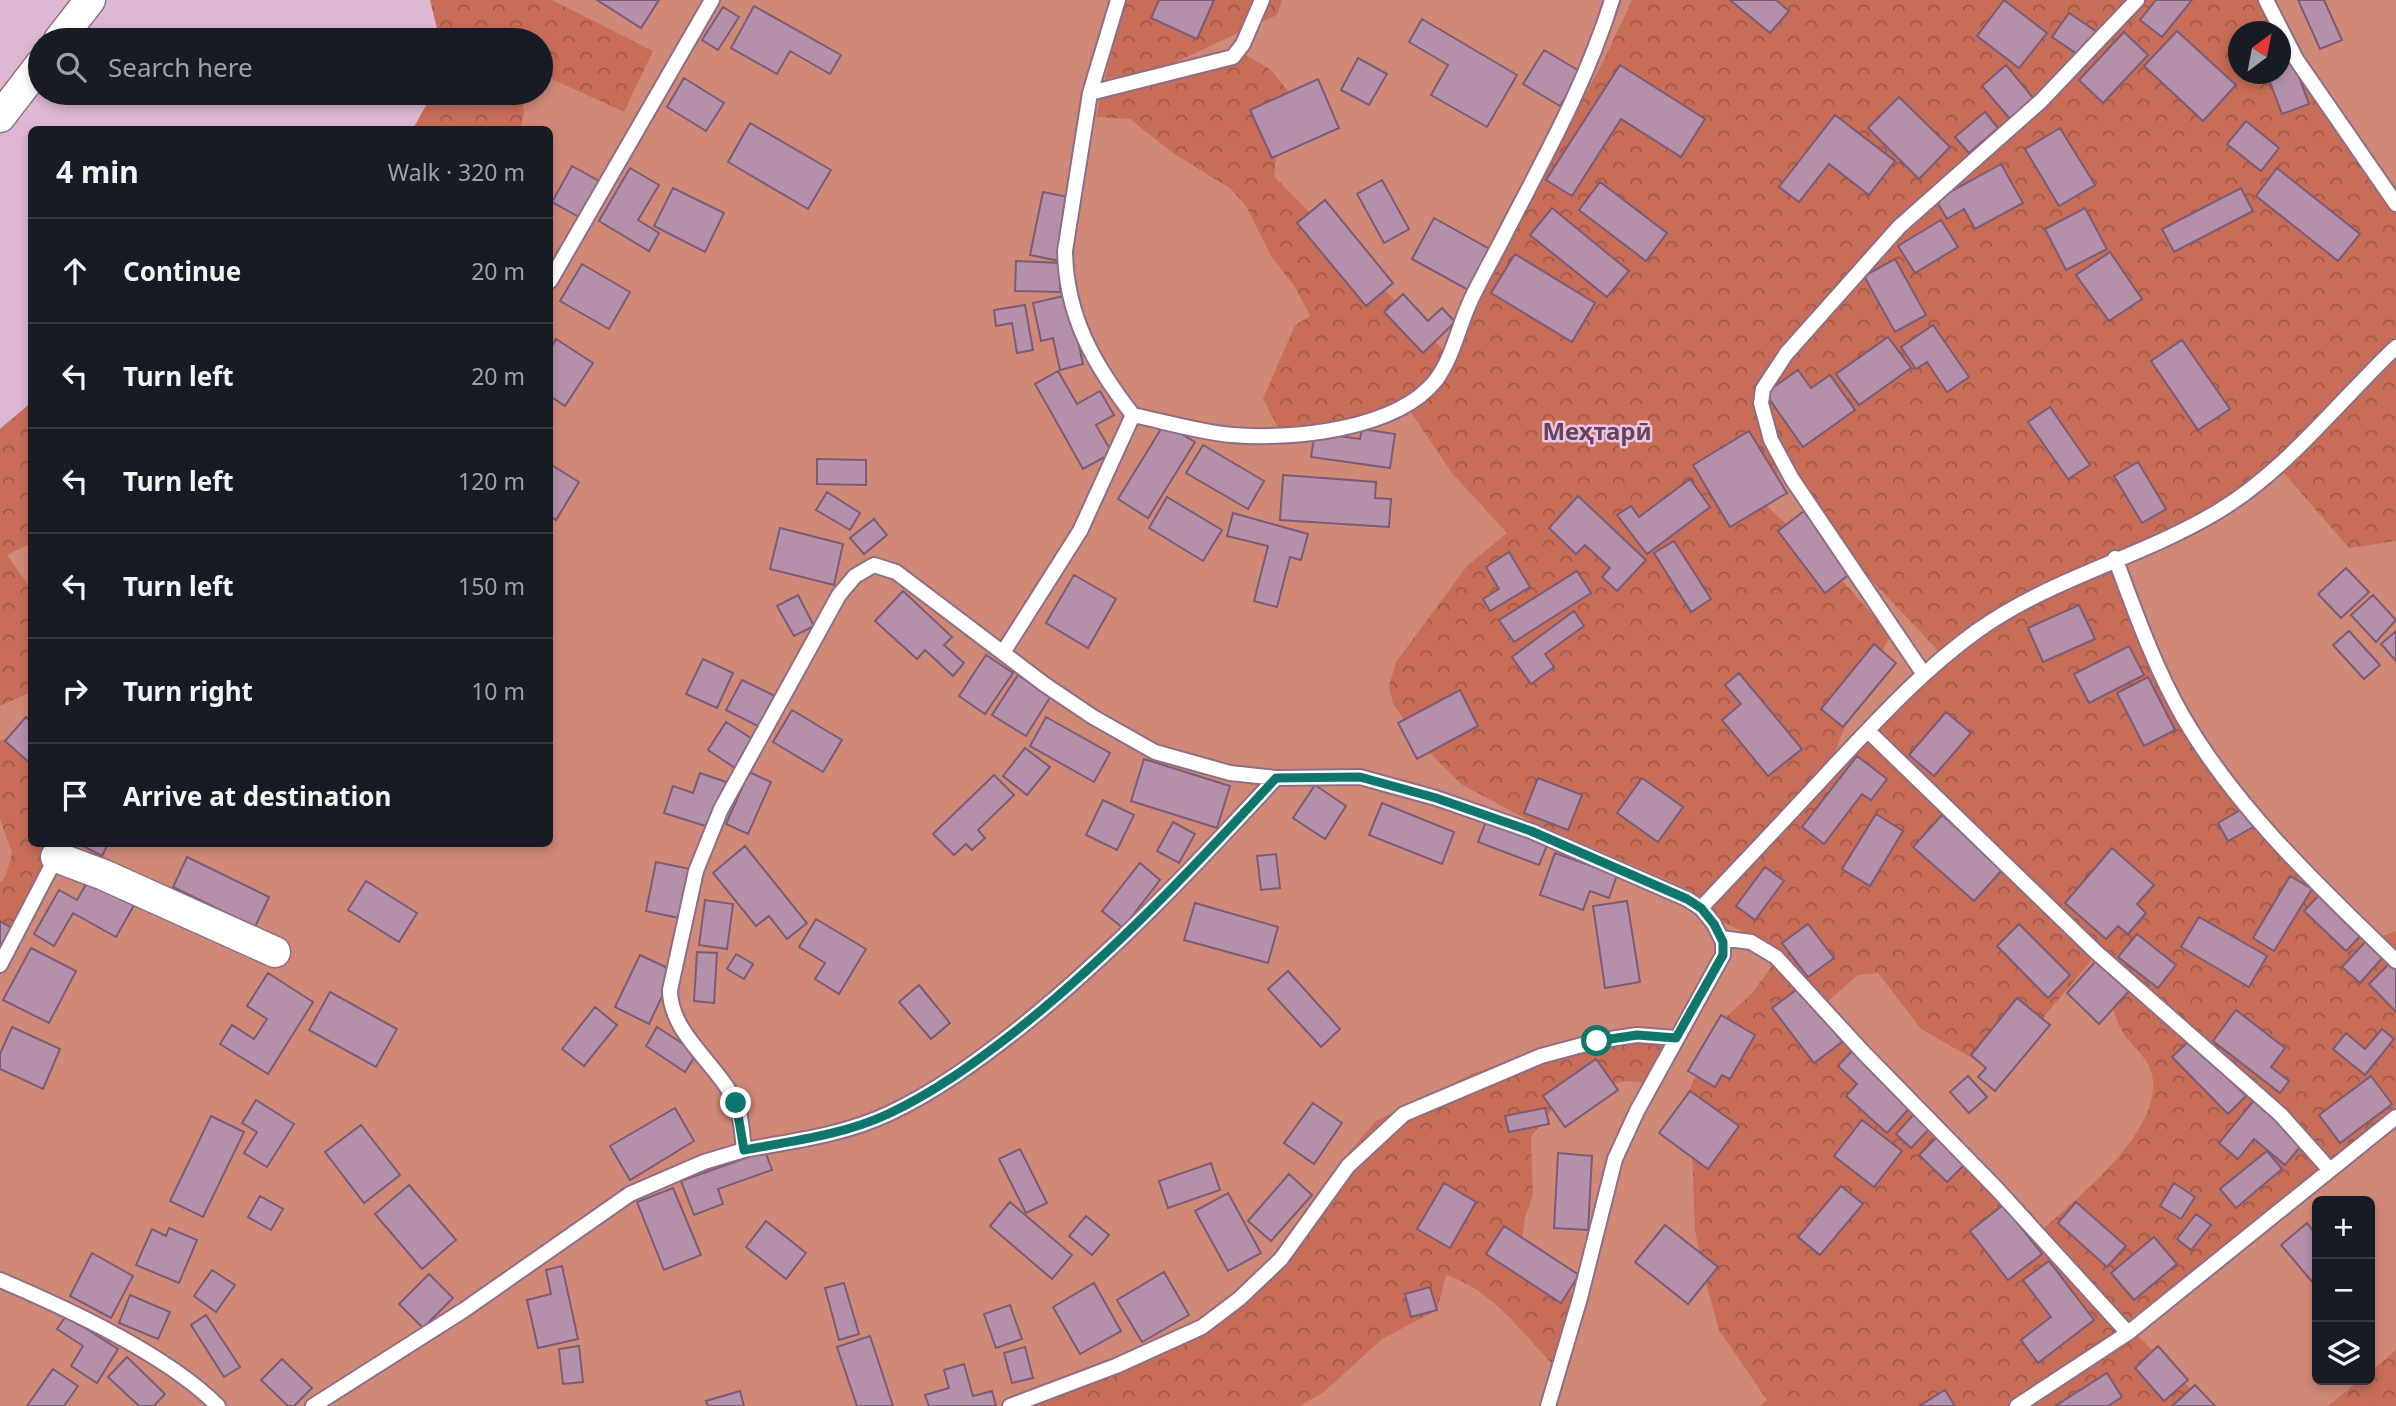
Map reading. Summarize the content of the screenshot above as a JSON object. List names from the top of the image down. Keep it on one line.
{"districts":["Меҳтарӣ"],"north":"top right","page":{"search":"Search here","heading":["4 min","Walk · 320 m"],"list":[["Continue","20 m"],["Turn left","20 m"],["Turn left","120 m"],["Turn left","150 m"],["Turn right","10 m"],"Arrive at destination"],"map_buttons":["+","−"]}}
